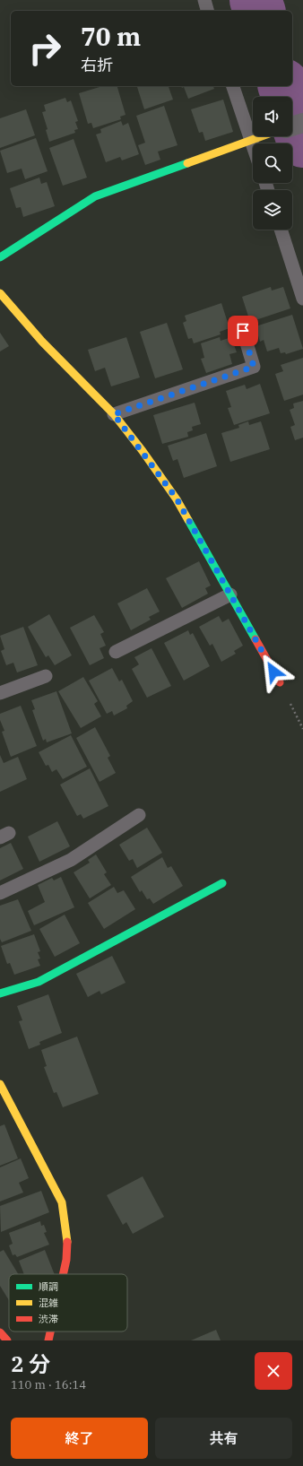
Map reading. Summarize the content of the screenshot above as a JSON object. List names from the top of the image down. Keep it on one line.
{"legend":["順調","混雑","渋滞"],"page":{"turn":["70 m","右折"],"heading":["2 分","110 m · 16:14"],"buttons":["終了","共有"]}}
